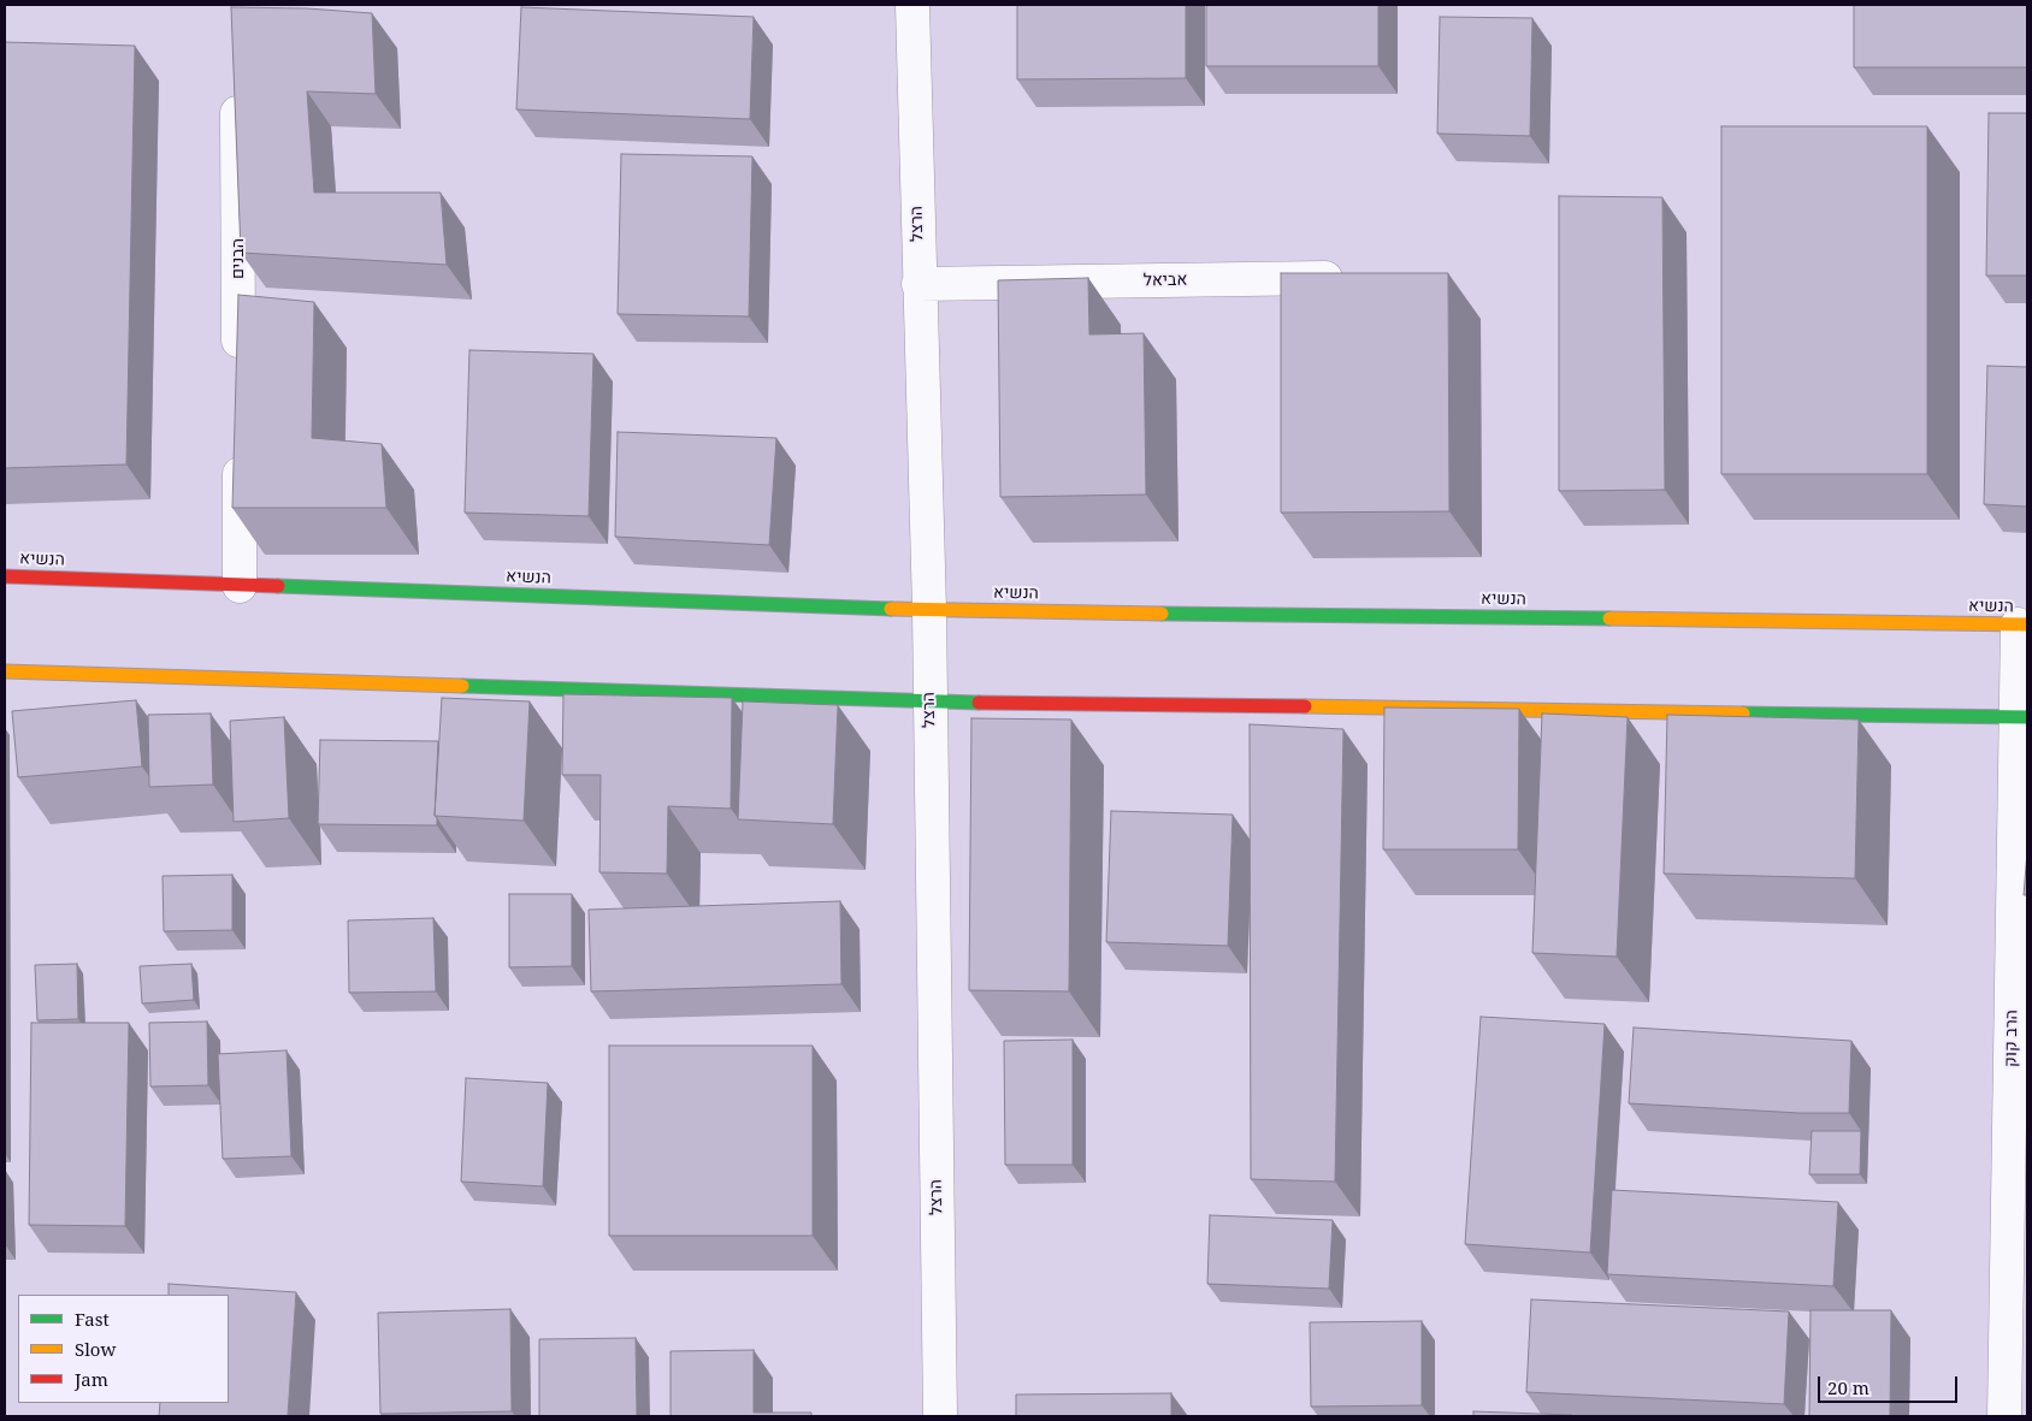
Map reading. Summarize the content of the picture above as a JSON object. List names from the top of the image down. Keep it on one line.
{"streets":{"main road":["הנשיא"],"street":["הרצל","הבנים","אביאל","הרב קוק"]},"crossings":[["הרצל","אביאל"],["הרצל","הנשיא"],["הנשיא","הרב קוק"]],"legend":["Fast","Slow","Jam"],"scale_bar":"20 m"}
